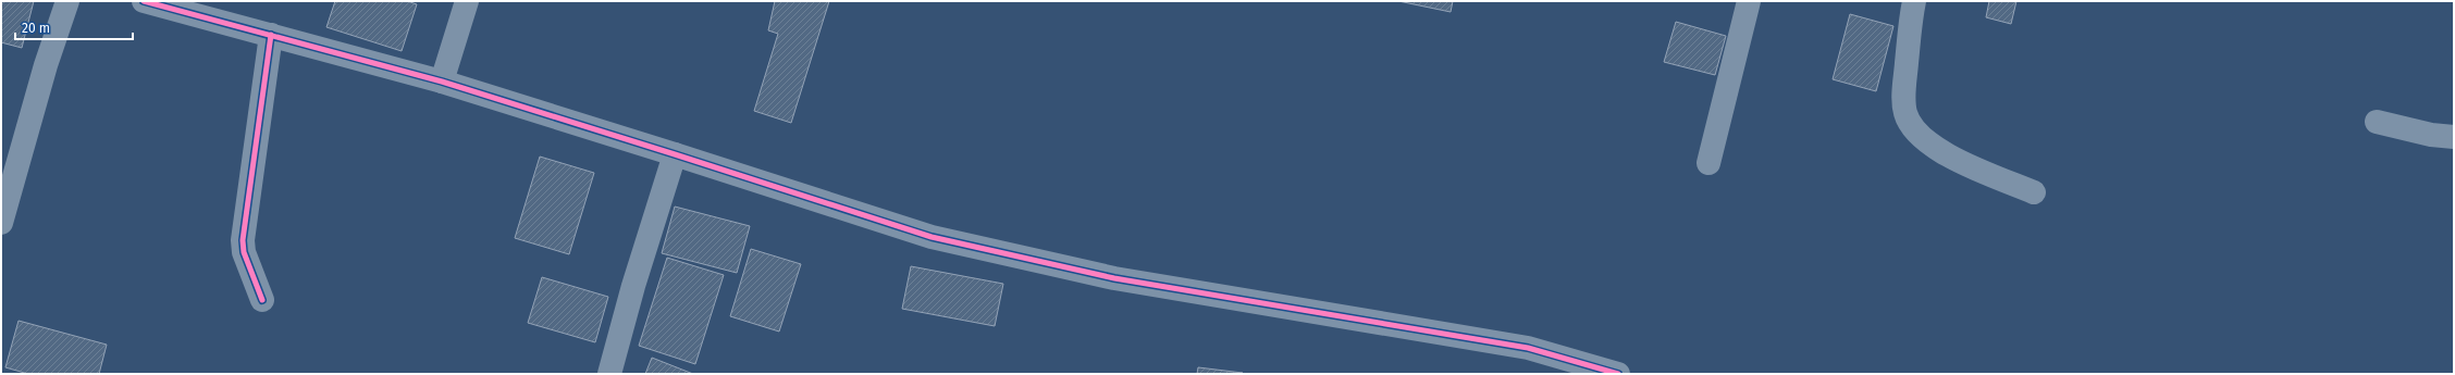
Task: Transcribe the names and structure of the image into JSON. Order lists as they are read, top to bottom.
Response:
{
  "scale_bar": "20 m"
}
